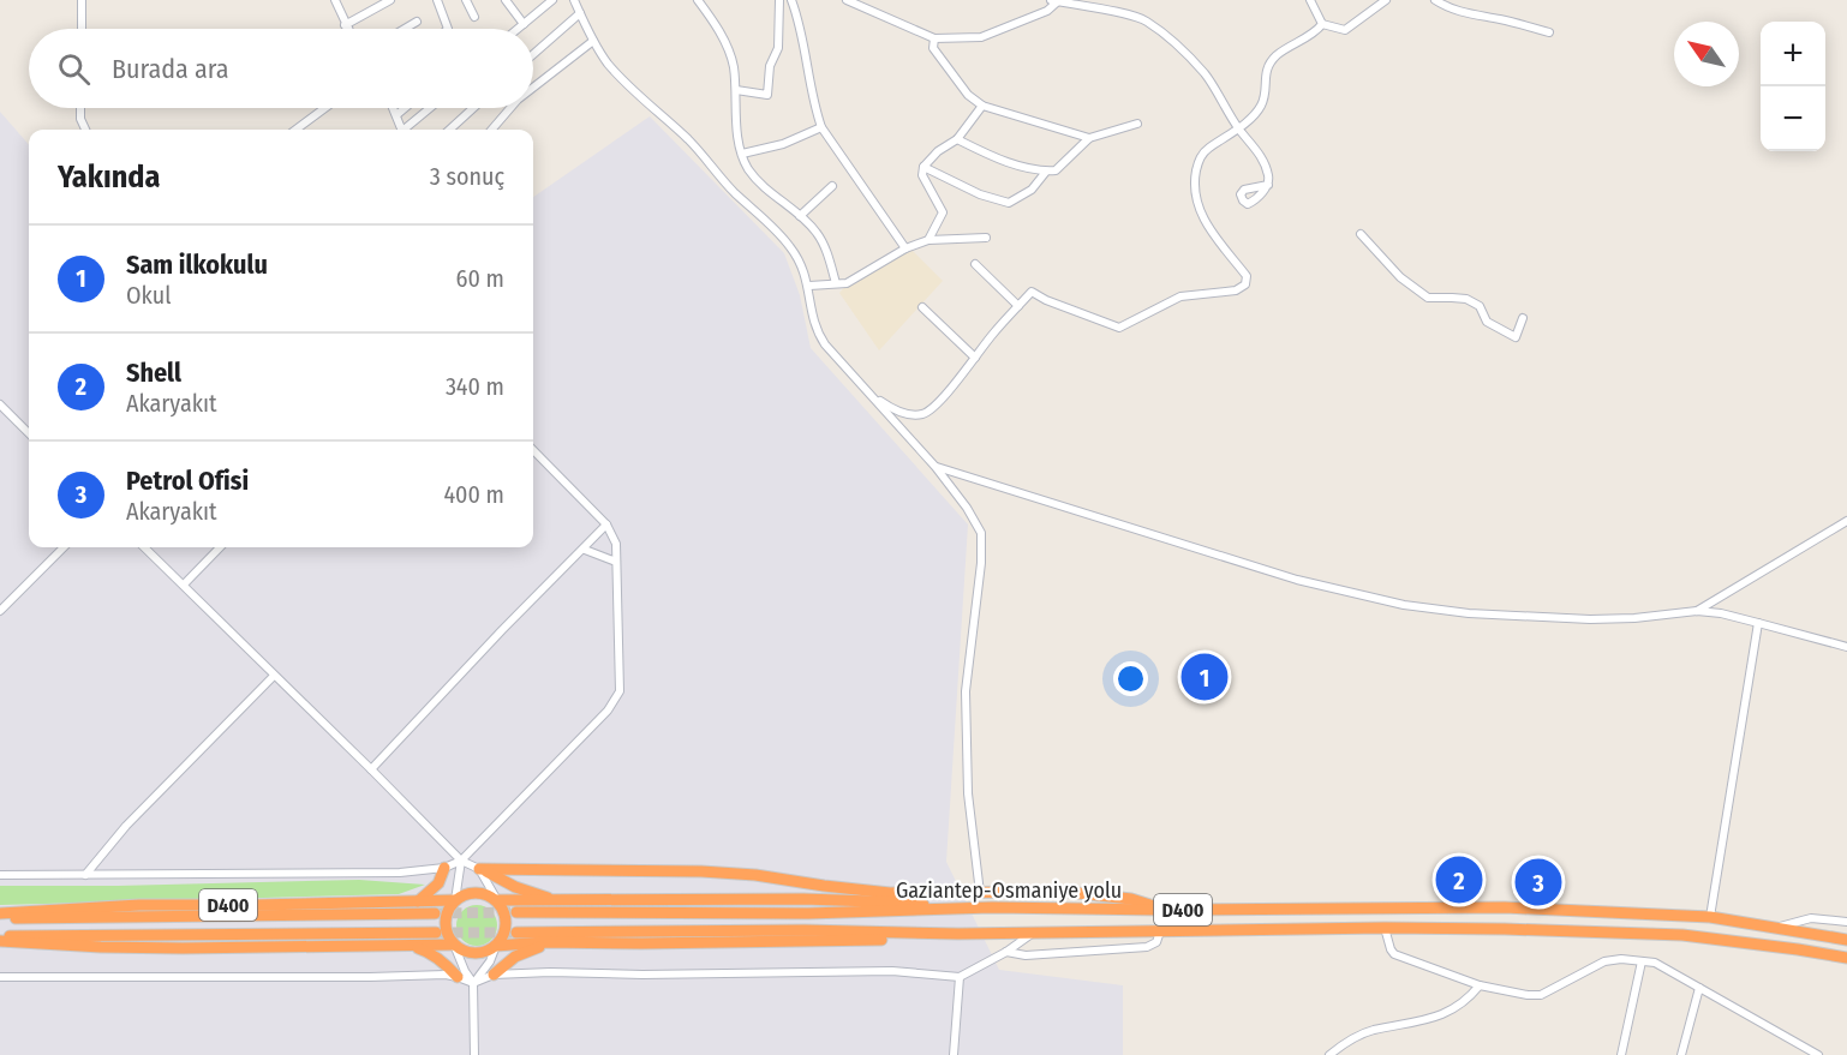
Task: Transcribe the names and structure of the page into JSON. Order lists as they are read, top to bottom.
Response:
{
  "streets": {
    "highway": ["Gaziantep-Osmaniye yolu", "D400"]
  },
  "crossings": [
    ["Gaziantep-Osmaniye yolu", "D400"]
  ],
  "north": "top left",
  "page": {
    "map_buttons": ["+", "−"],
    "search": "Burada ara",
    "heading": ["Yakında", "3 sonuç"],
    "list": [
      {
        "mark": "1",
        "name": "Sam ilkokulu",
        "note": "Okul",
        "value": "60 m"
      },
      {
        "mark": "2",
        "name": "Shell",
        "note": "Akaryakıt",
        "value": "340 m"
      },
      {
        "mark": "3",
        "name": "Petrol Ofisi",
        "note": "Akaryakıt",
        "value": "400 m"
      }
    ],
    "pins": ["1", "2", "3"]
  }
}
